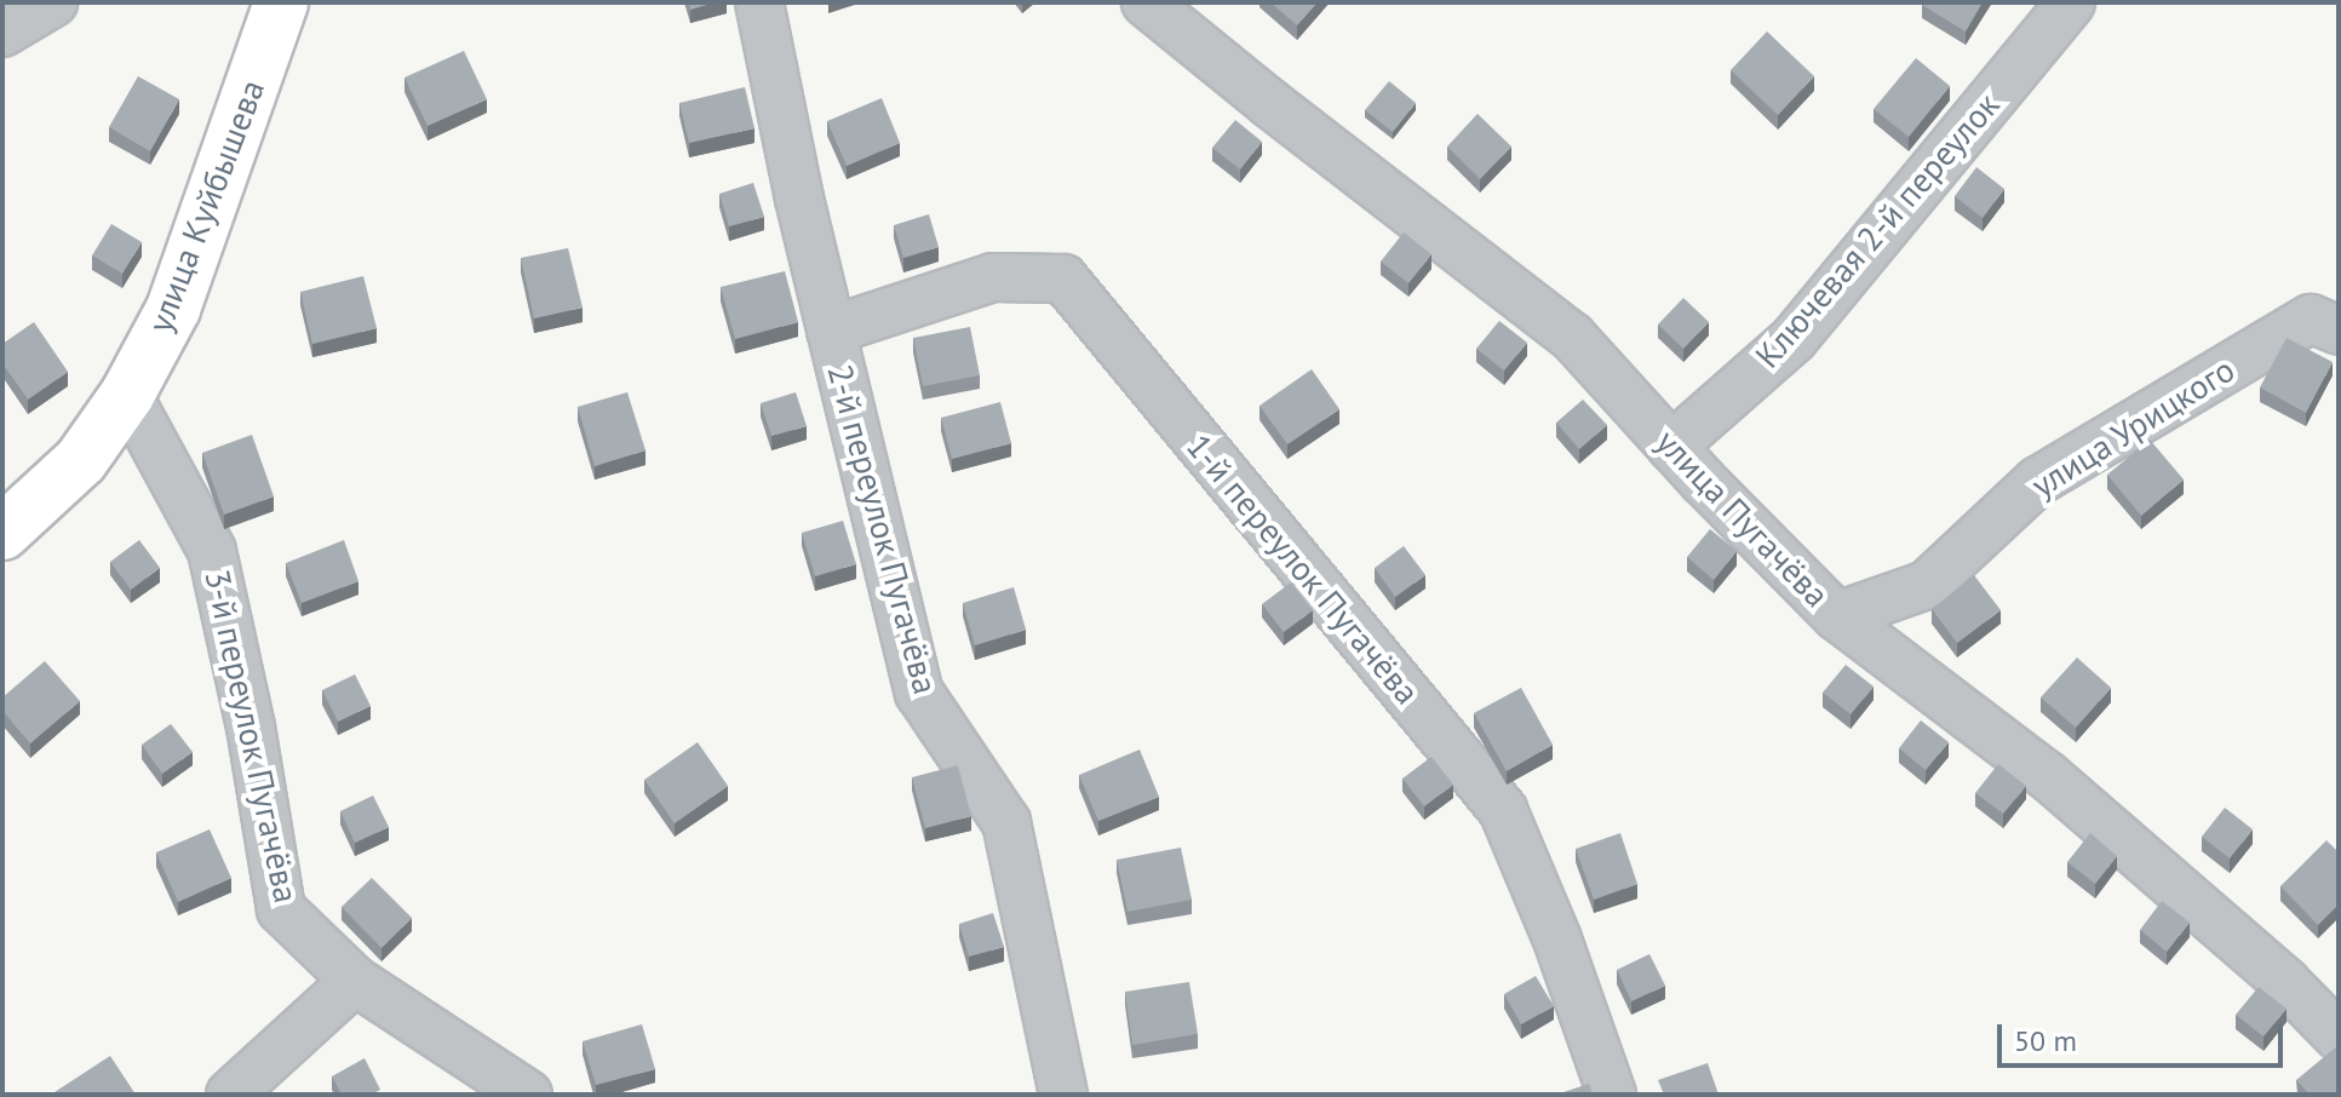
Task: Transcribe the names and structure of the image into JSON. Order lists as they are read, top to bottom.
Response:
{
  "streets": {
    "main road": ["улица Куйбышева"],
    "street": [
      "Ключевая 2-й переулок",
      "улица Урицкого",
      "улица Пугачёва",
      "2-й переулок Пугачёва",
      "1-й переулок Пугачёва",
      "3-й переулок Пугачёва"
    ]
  },
  "crossings": [
    ["улица Куйбышева", "3-й переулок Пугачёва"],
    ["Ключевая 2-й переулок", "улица Пугачёва"],
    ["улица Урицкого", "улица Пугачёва"],
    ["2-й переулок Пугачёва", "1-й переулок Пугачёва"]
  ],
  "scale_bar": "50 m"
}
